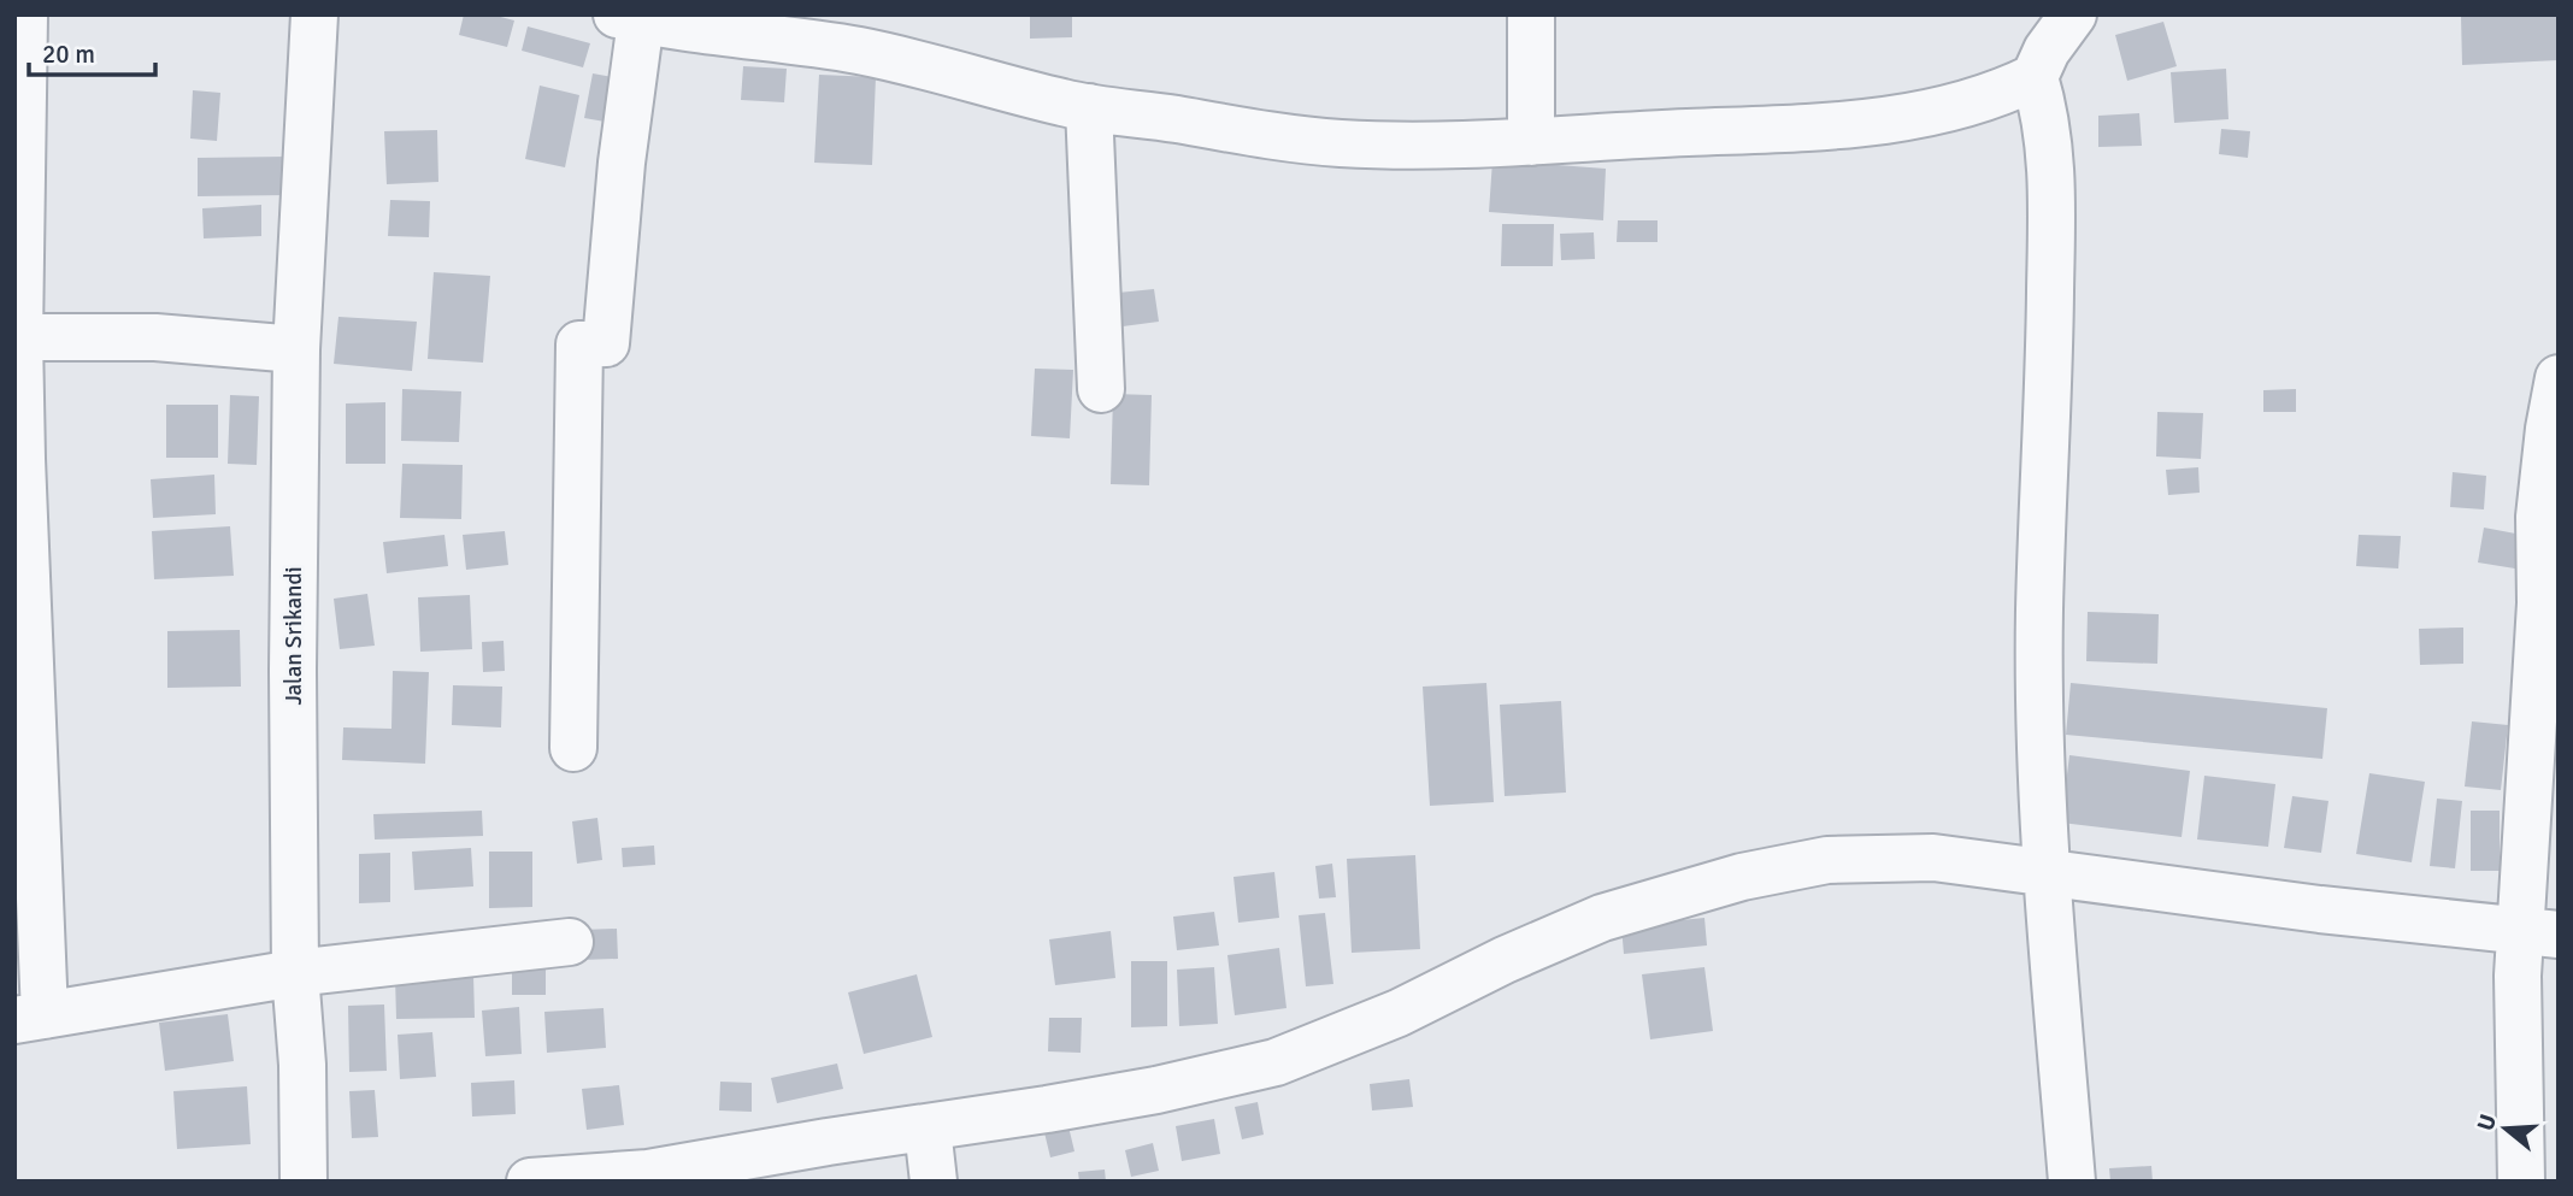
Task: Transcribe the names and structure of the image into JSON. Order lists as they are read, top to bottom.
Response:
{
  "streets": {
    "street": ["Jalan Srikandi"]
  },
  "scale_bar": "20 m",
  "north": "left"
}
